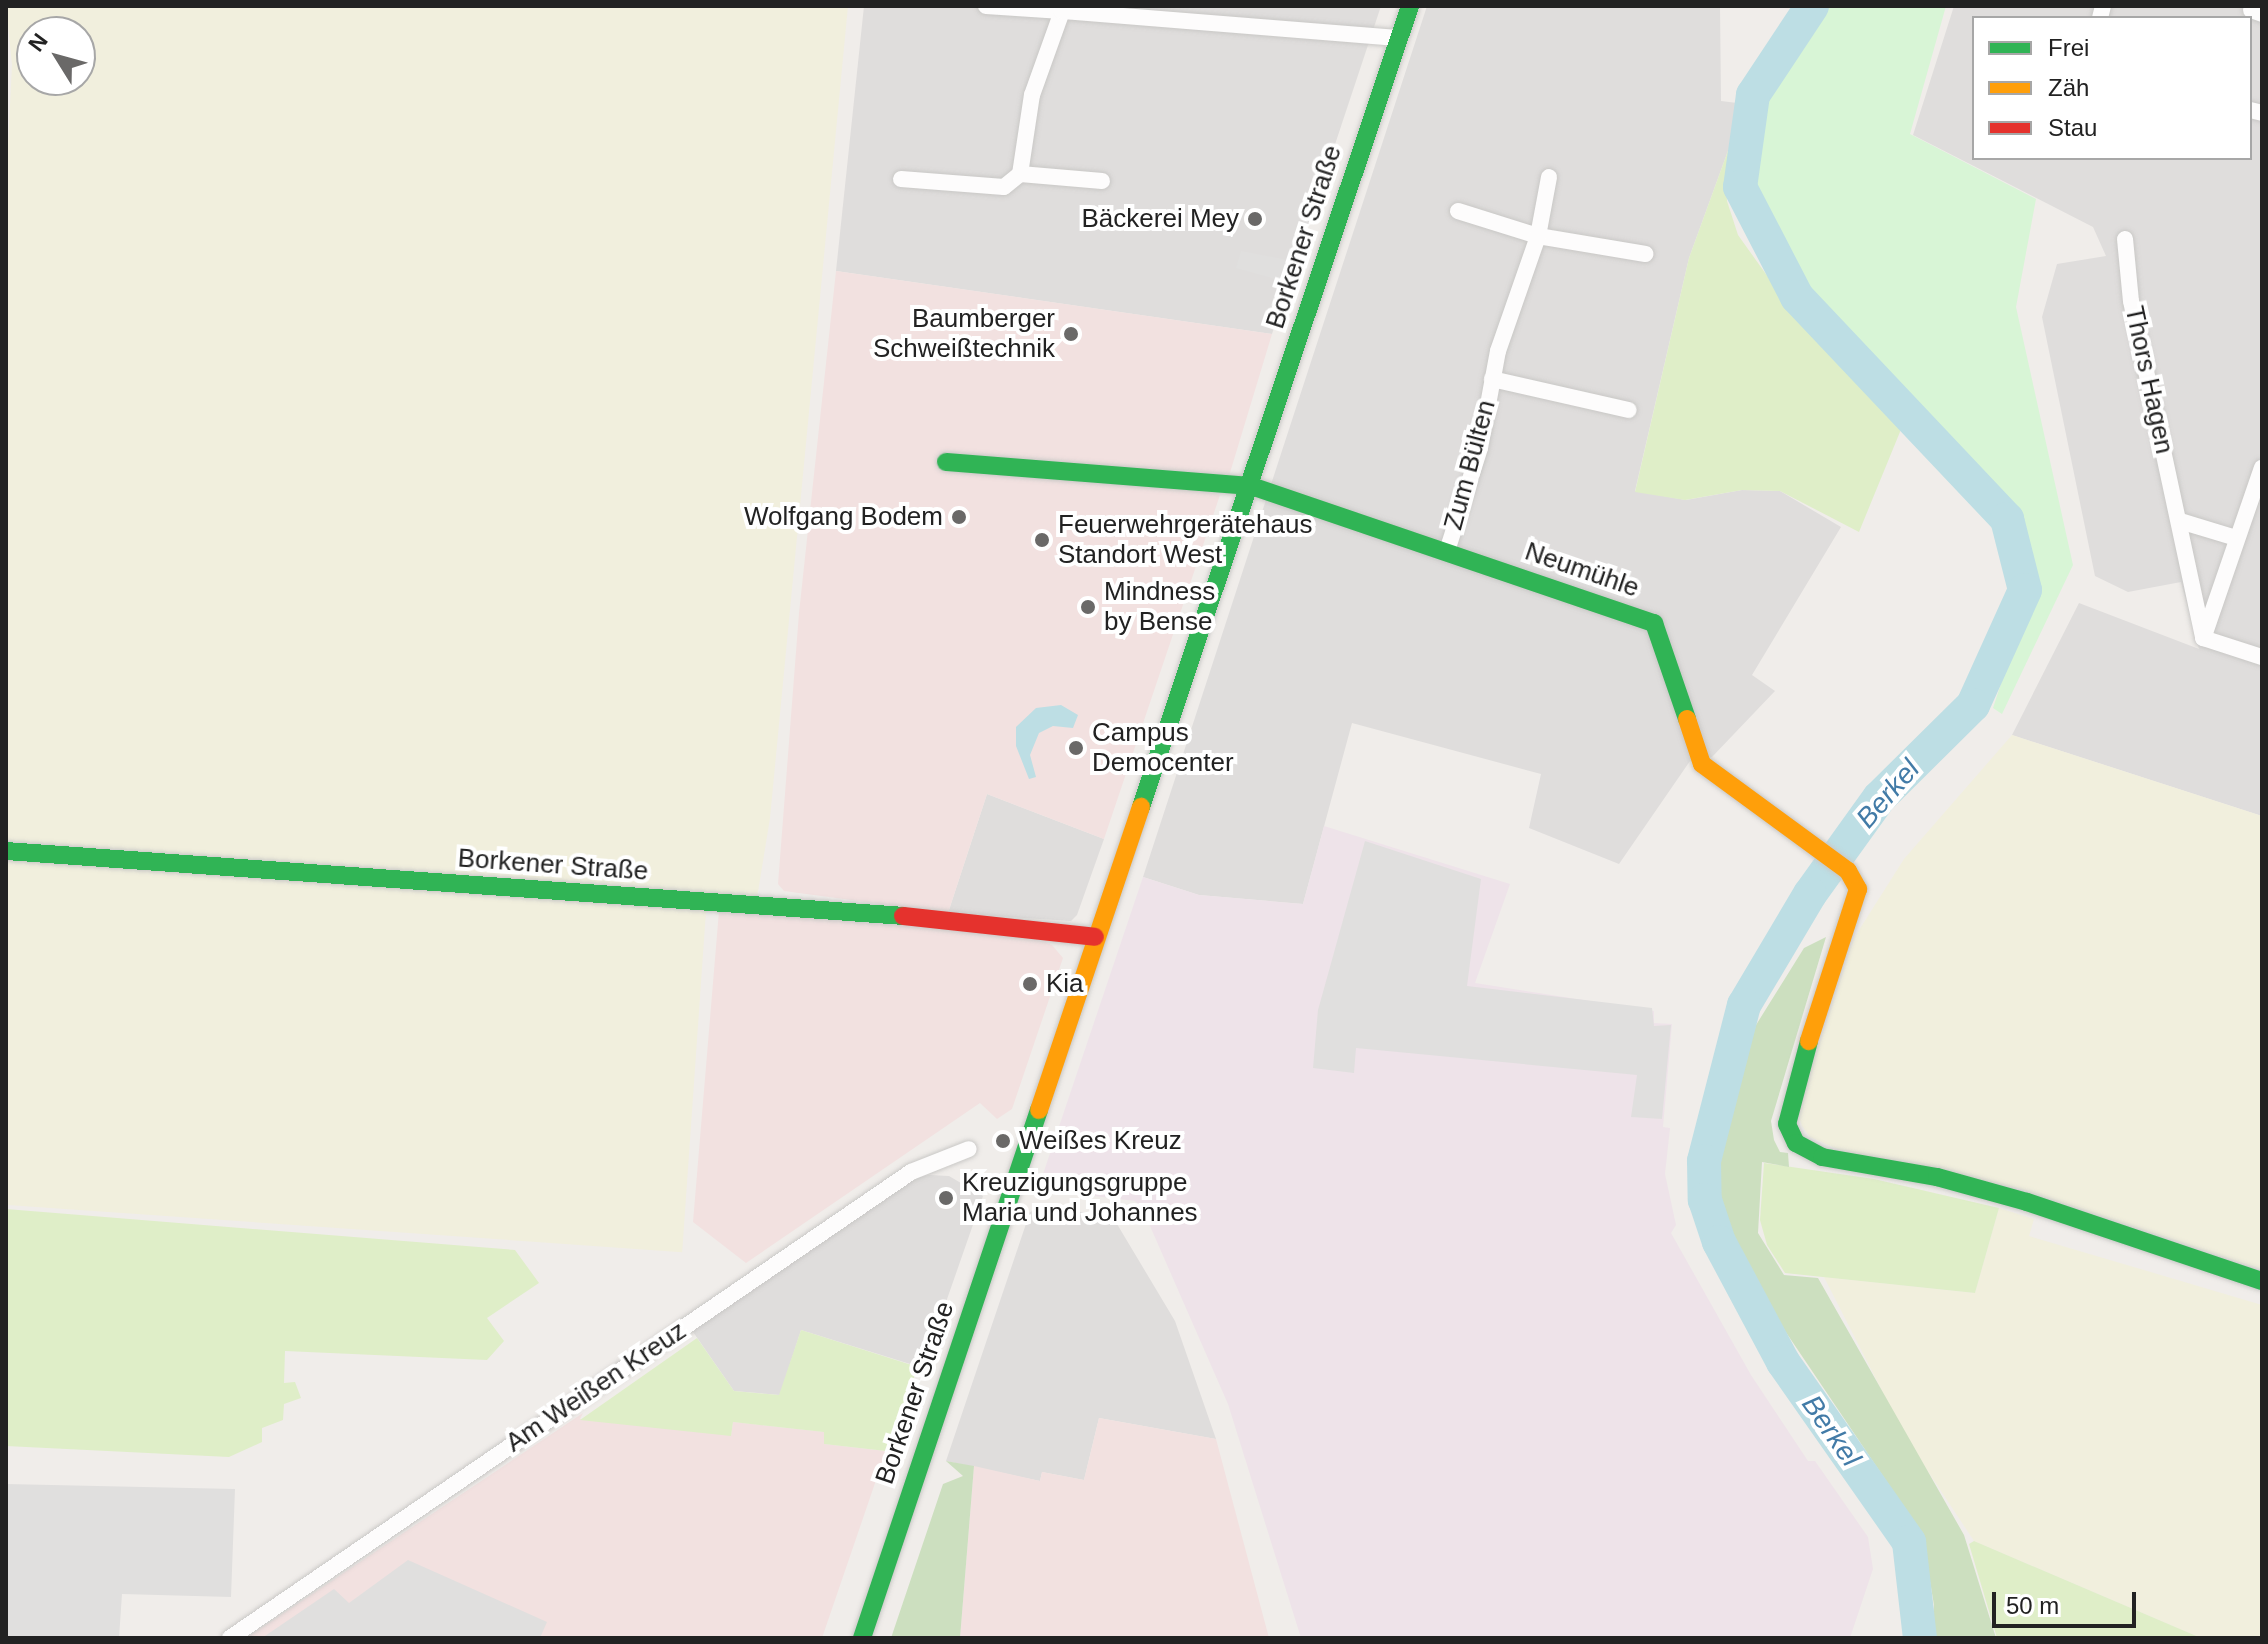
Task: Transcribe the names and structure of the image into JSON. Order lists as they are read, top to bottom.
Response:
{
  "streets": {
    "street": [
      "Borkener Straße",
      "Thors Hagen",
      "Zum Bülten",
      "Neumühle",
      "Am Weißen Kreuz"
    ]
  },
  "crossings": [
    ["Borkener Straße", "Neumühle"],
    ["Zum Bülten", "Neumühle"]
  ],
  "water": ["Berkel"],
  "places": [
    "Bäckerei Mey",
    "Baumberger Schweißtechnik",
    "Wolfgang Bodem",
    "Feuerwehrgerätehaus Standort West",
    "Mindness by Bense",
    "Campus Democenter",
    "Kia",
    "Weißes Kreuz",
    "Kreuzigungsgruppe Maria und Johannes"
  ],
  "legend": ["Frei", "Zäh", "Stau"],
  "scale_bar": "50 m",
  "north": "top left"
}
